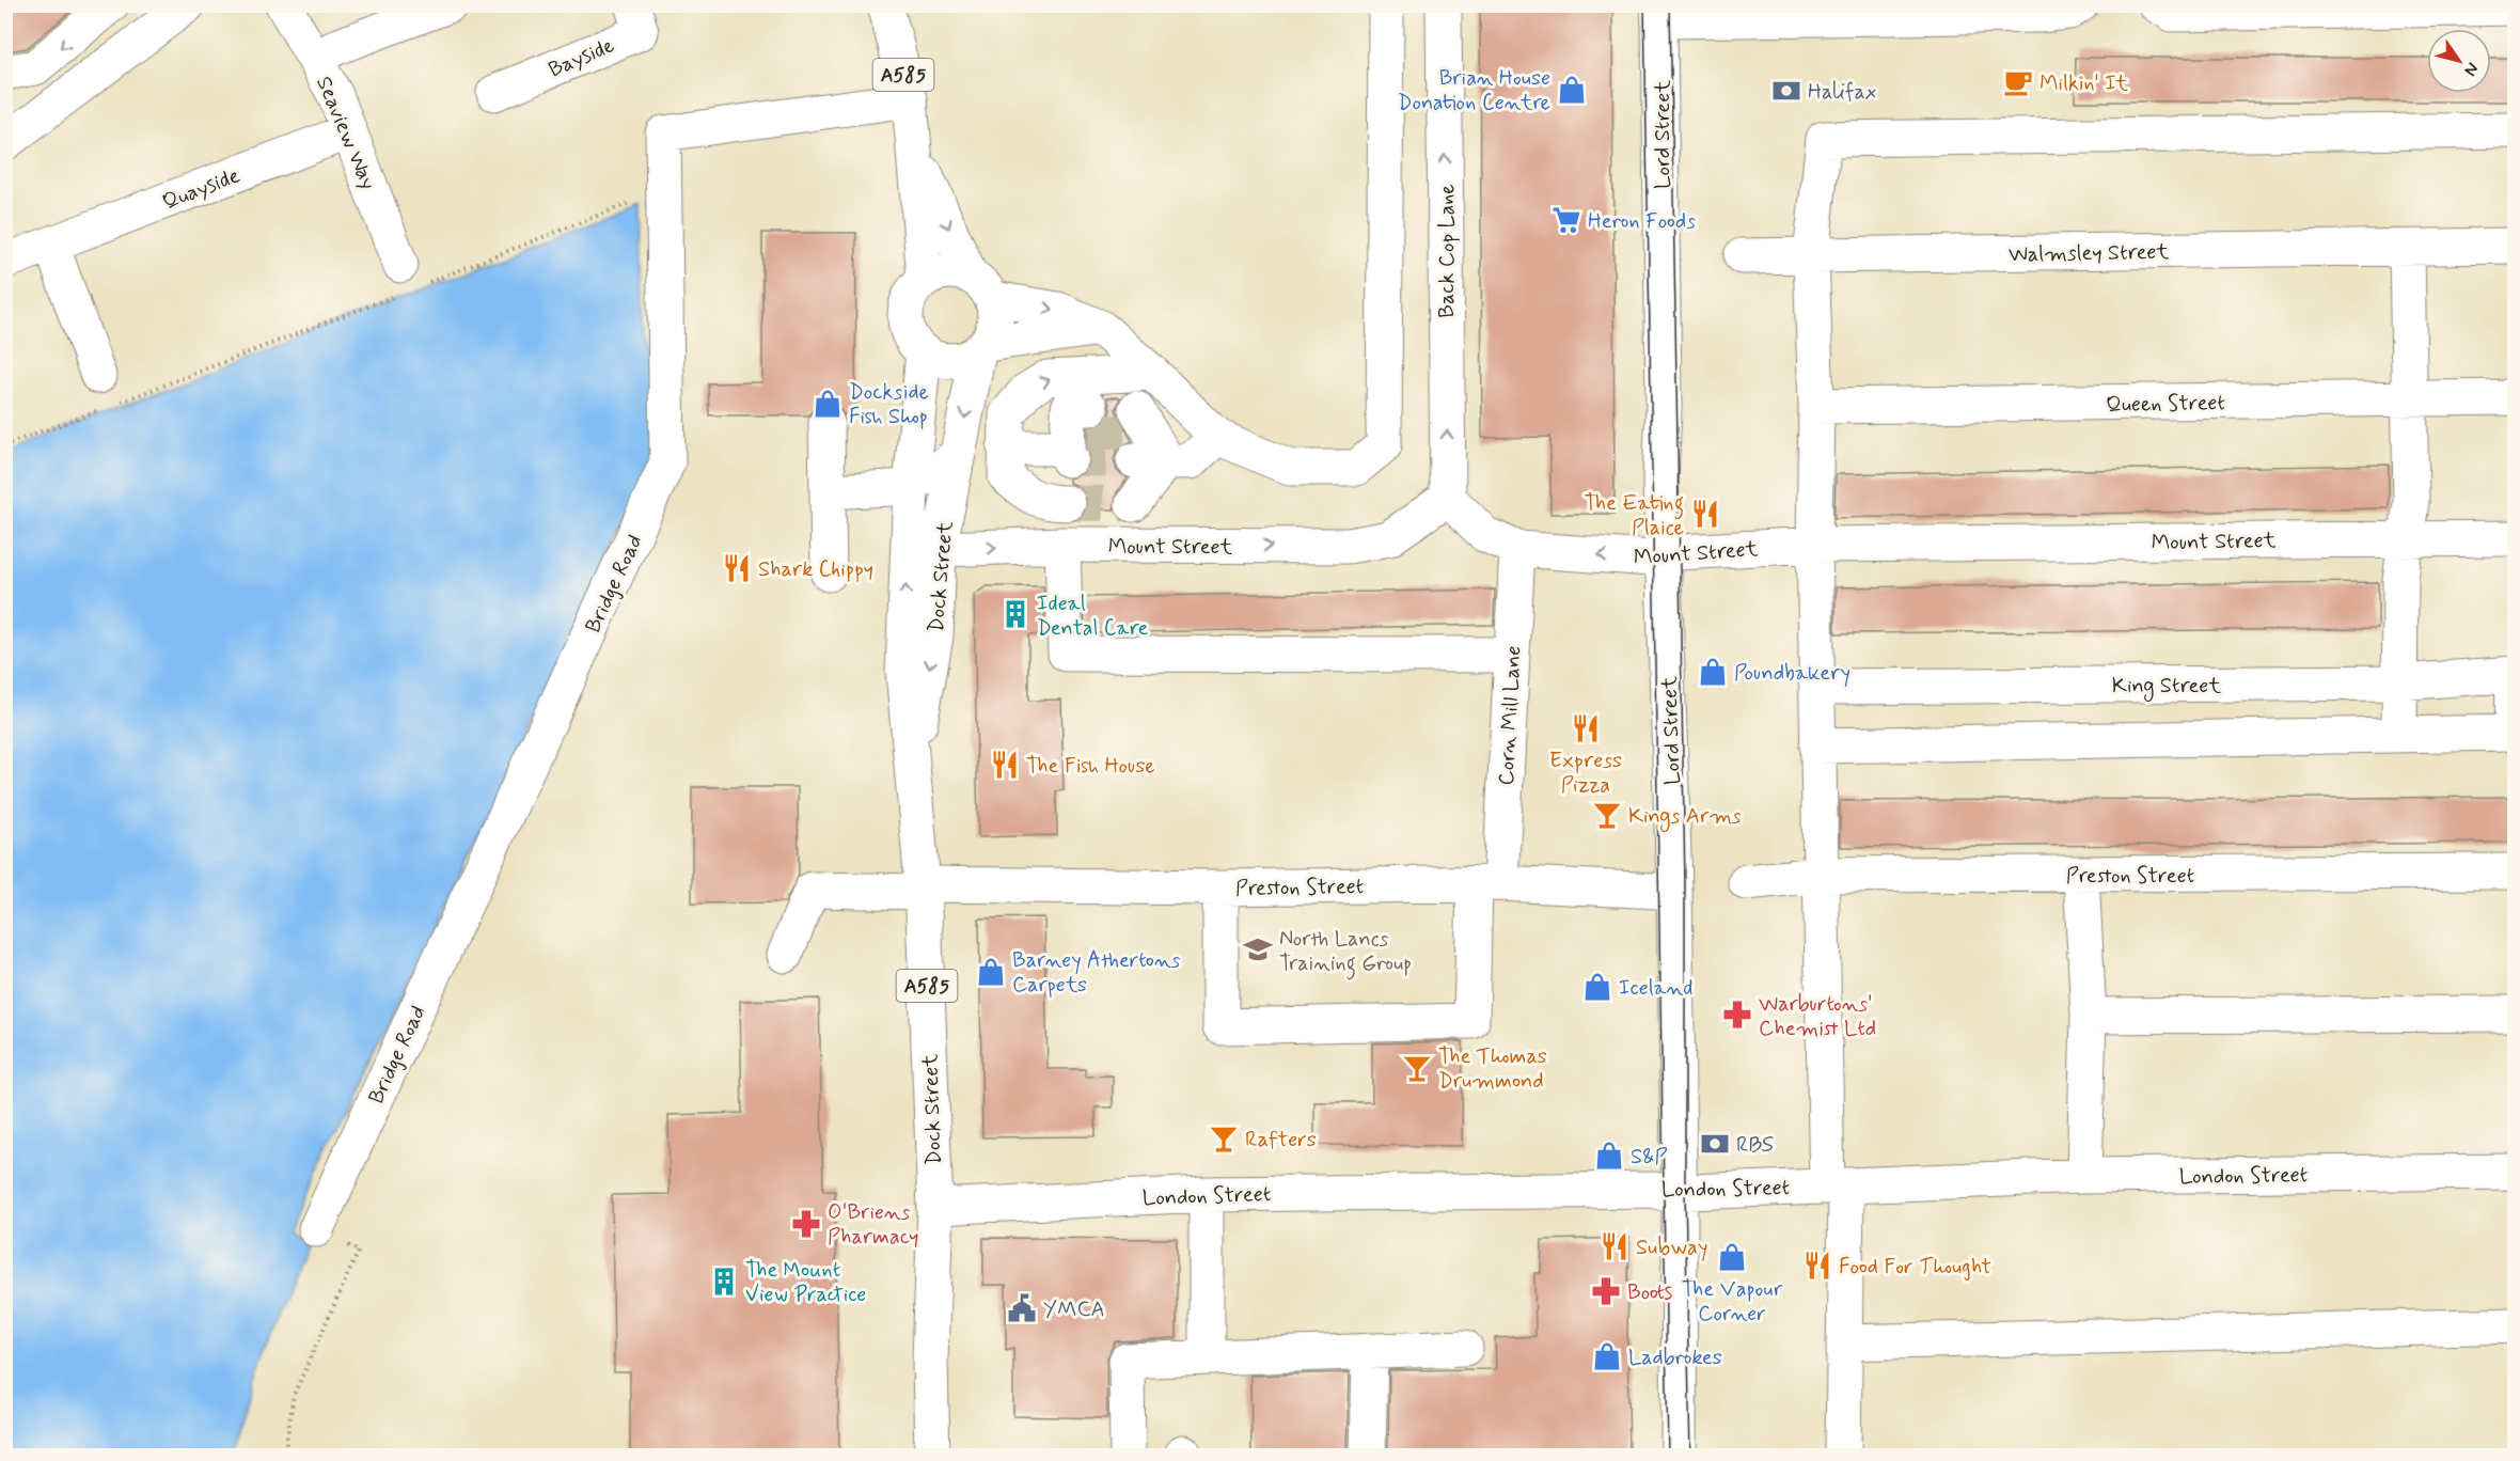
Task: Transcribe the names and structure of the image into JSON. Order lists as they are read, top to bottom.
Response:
{
  "streets": {
    "main road": [
      "Bayside",
      "A585",
      "Seaview Way",
      "Lord Street",
      "Quayside",
      "Back Cop Lane",
      "Walmsley Street",
      "Queen Street",
      "Mount Street",
      "Dock Street",
      "Bridge Road",
      "King Street",
      "Corn Mill Lane",
      "Preston Street",
      "London Street"
    ]
  },
  "crossings": [
    ["A585", "Dock Street"],
    ["A585", "Bridge Road"],
    ["Seaview Way", "Quayside"],
    ["Lord Street", "Mount Street"],
    ["Lord Street", "Preston Street"],
    ["Lord Street", "London Street"],
    ["Back Cop Lane", "Mount Street"],
    ["Mount Street", "Dock Street"],
    ["Mount Street", "Corn Mill Lane"],
    ["Dock Street", "Preston Street"],
    ["Dock Street", "London Street"],
    ["Corn Mill Lane", "Preston Street"]
  ],
  "one_way": ["Back Cop Lane"],
  "places": {
    "cafe": ["Milkin' It"],
    "shop": [
      "Brian House Donation Centre",
      "Dockside Fish Shop",
      "Poundbakery",
      "Barney Athertons Carpets",
      "Iceland",
      "S&P",
      "The Vapour Corner",
      "Ladbrokes"
    ],
    "bank": ["Halifax", "RBS"],
    "supermarket": ["Heron Foods"],
    "restaurant": [
      "The Eating Plaice",
      "Shark Chippy",
      "Express Pizza",
      "The Fish House",
      "Subway",
      "Food For Thought"
    ],
    "building": ["Ideal Dental Care", "The Mount View Practice"],
    "bar": ["Kings Arms", "The Thomas Drummond", "Rafters"],
    "school or university": ["North Lancs Training Group"],
    "pharmacy": ["Warburtons' Chemist Ltd", "O'Briens Pharmacy", "Boots"],
    "public building": ["YMCA"]
  },
  "north": "bottom right"
}
